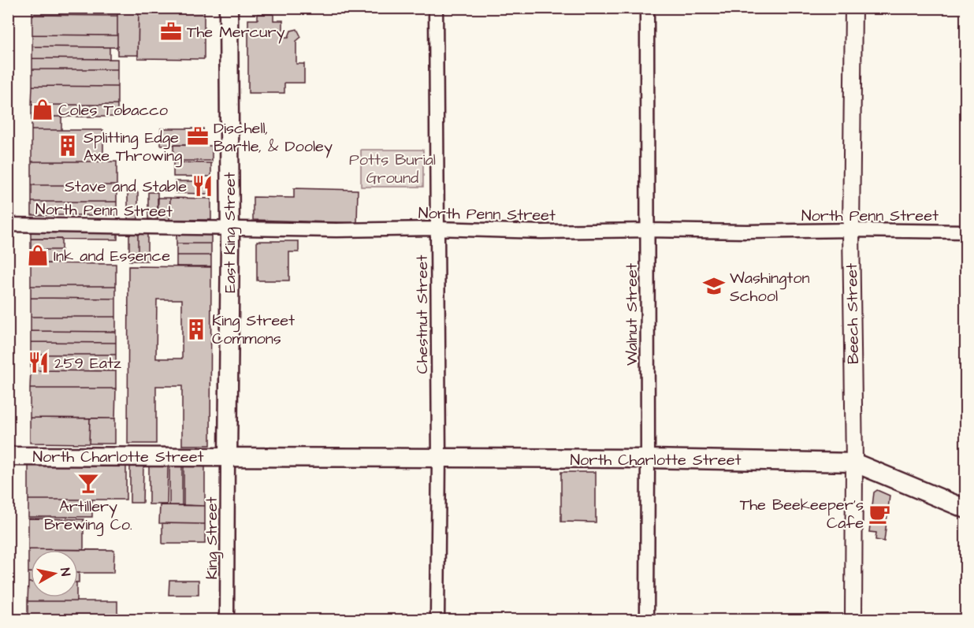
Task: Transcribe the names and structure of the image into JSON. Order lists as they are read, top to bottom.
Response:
{
  "streets": {
    "main road": ["East King Street", "North Charlotte Street"],
    "street": [
      "North Penn Street",
      "Beech Street",
      "Chestnut Street",
      "Walnut Street",
      "King Street"
    ]
  },
  "crossings": [
    ["North Penn Street", "East King Street"],
    ["North Penn Street", "Beech Street"],
    ["North Penn Street", "Chestnut Street"],
    ["North Penn Street", "Walnut Street"],
    ["East King Street", "North Charlotte Street"],
    ["East King Street", "King Street"],
    ["Beech Street", "North Charlotte Street"],
    ["Chestnut Street", "North Charlotte Street"],
    ["Walnut Street", "North Charlotte Street"],
    ["North Charlotte Street", "King Street"]
  ],
  "parks": ["Potts Burial Ground"],
  "places": {
    "office": ["The Mercury", "Dischell, Bartle, & Dooley"],
    "shop": ["Coles Tobacco", "Ink and Essence"],
    "building": ["Splitting Edge Axe Throwing", "King Street Commons"],
    "restaurant": ["Stave and Stable", "259 Eatz"],
    "school or university": ["Washington School"],
    "bar": ["Artillery Brewing Co."],
    "cafe": ["The Beekeeper's Cafe"]
  },
  "north": "right"
}
